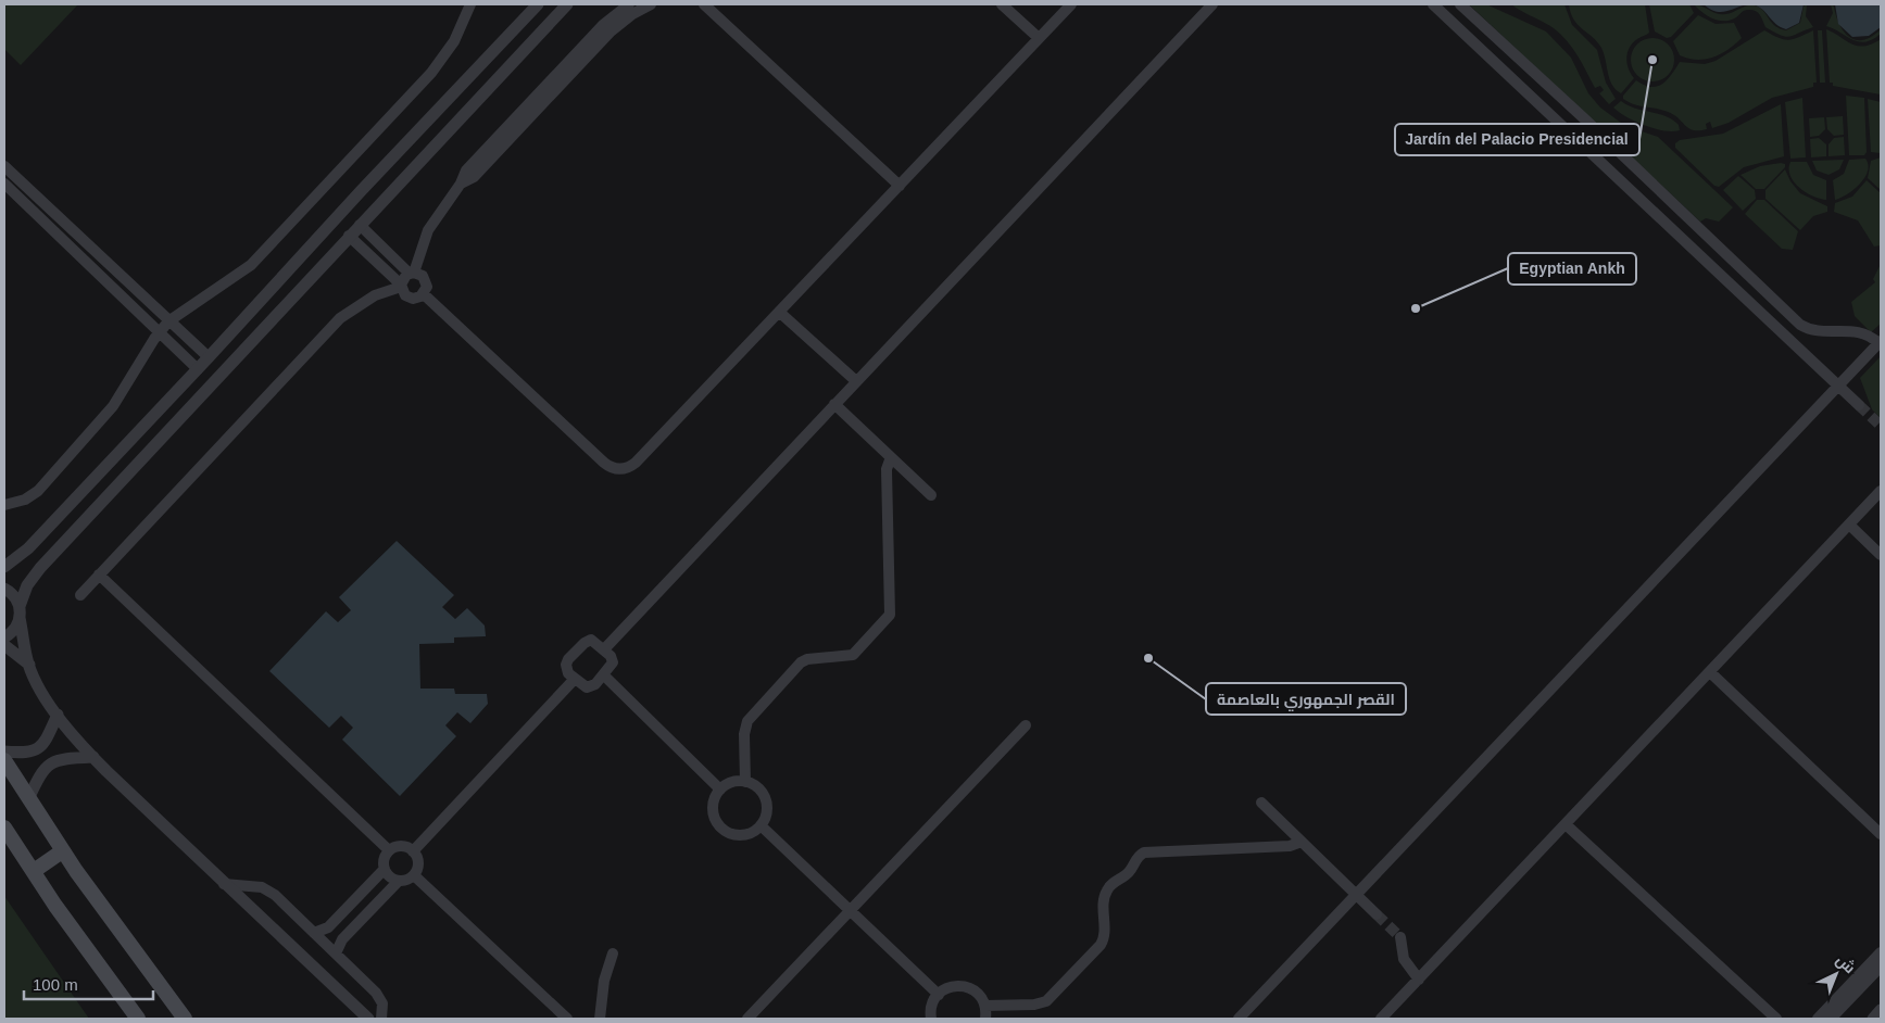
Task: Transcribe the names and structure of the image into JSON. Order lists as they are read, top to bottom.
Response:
{
  "places": ["Jardín del Palacio Presidencial", "Egyptian Ankh", "القصر الجمهوري بالعاصمة"],
  "scale_bar": "100 m",
  "north": "top right"
}
